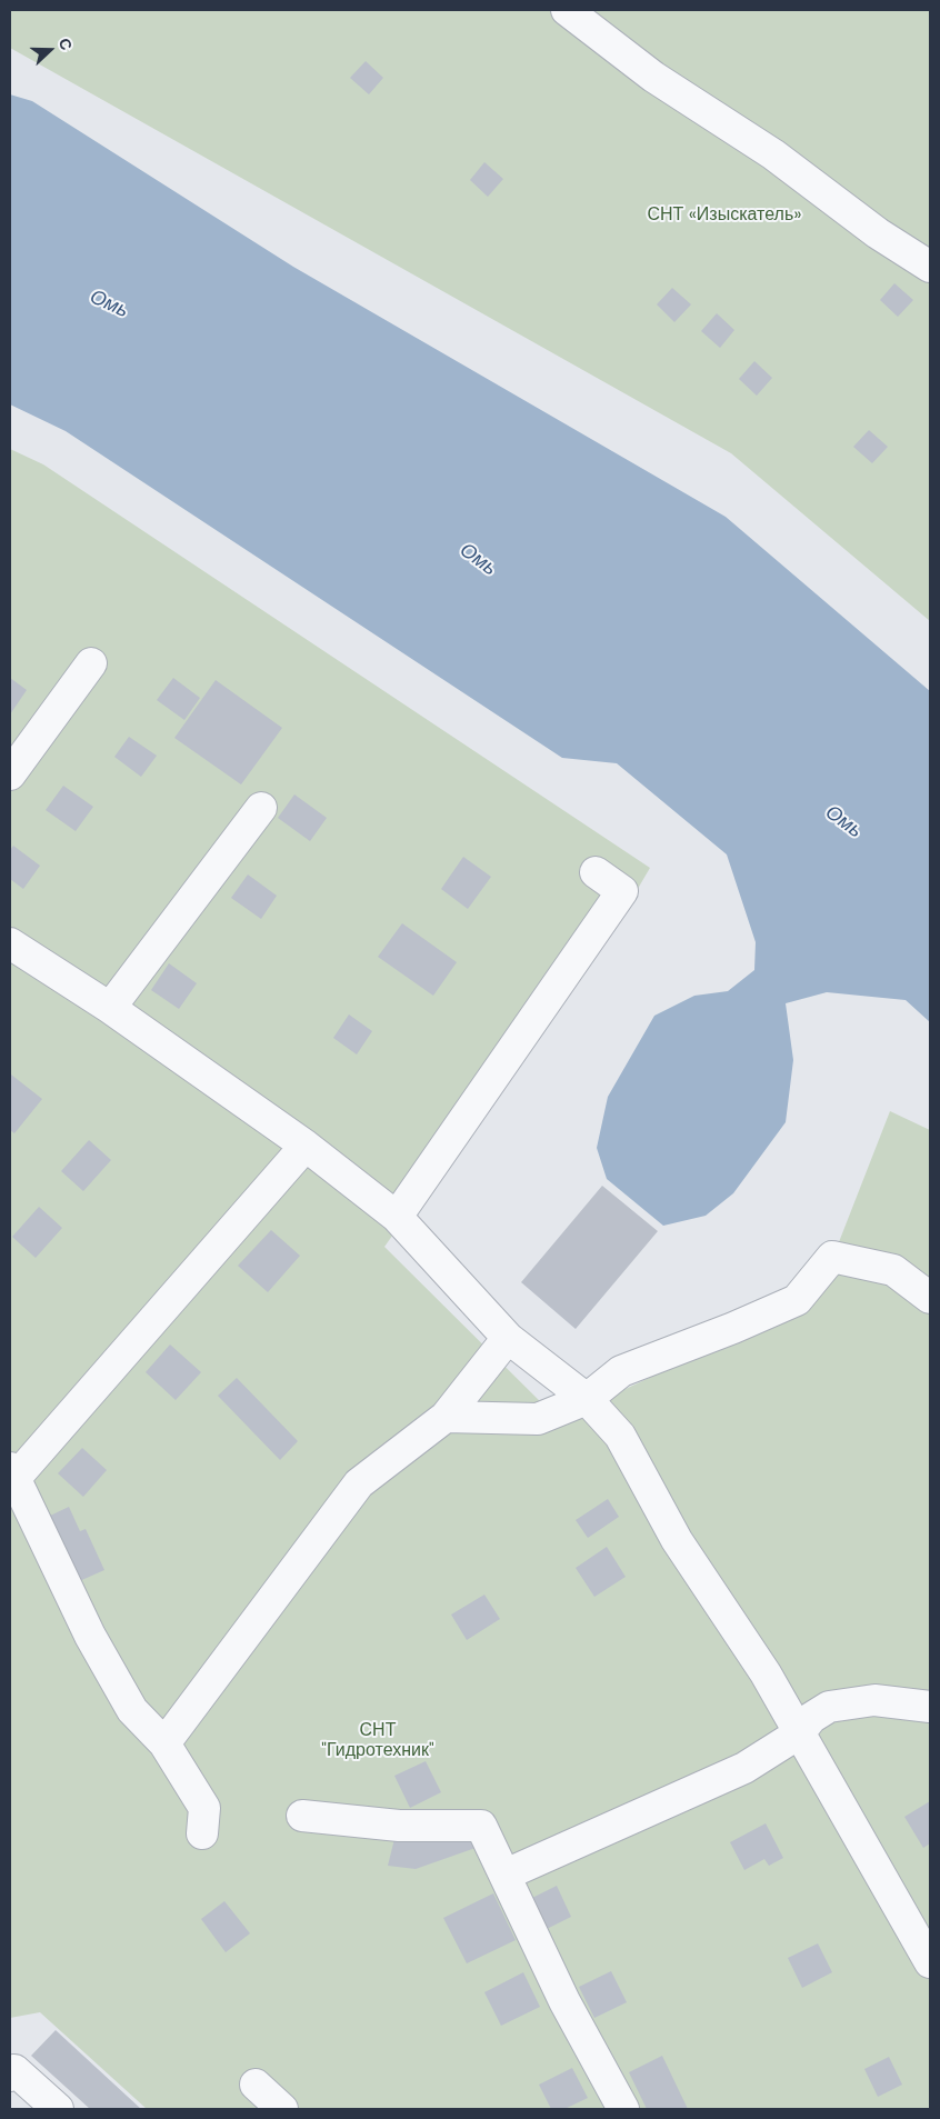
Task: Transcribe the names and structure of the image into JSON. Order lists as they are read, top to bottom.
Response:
{
  "water": ["Омь"],
  "parks": ["СНТ «Изыскатель»", "СНТ \"Гидротехник\""],
  "north": "right"
}
